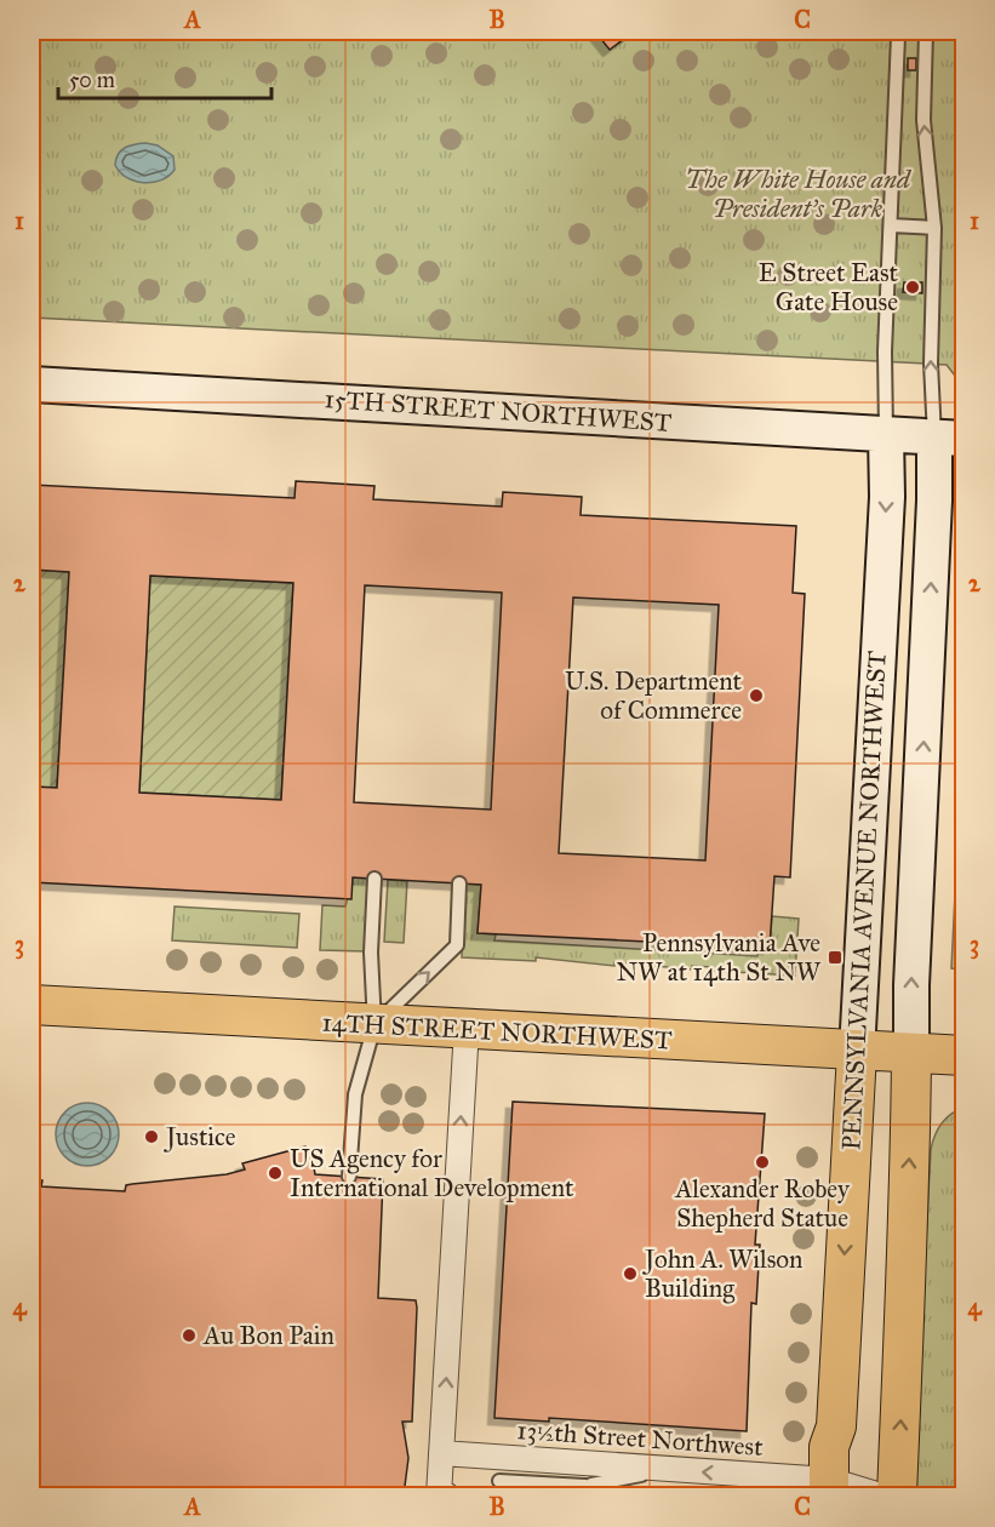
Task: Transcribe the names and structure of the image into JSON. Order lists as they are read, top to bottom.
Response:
{
  "streets": {
    "main road": ["15TH STREET NORTHWEST", "PENNSYLVANIA AVENUE NORTHWEST", "14TH STREET NORTHWEST"],
    "street": ["13½th Street Northwest"]
  },
  "crossings": [
    ["15TH STREET NORTHWEST", "PENNSYLVANIA AVENUE NORTHWEST"],
    ["PENNSYLVANIA AVENUE NORTHWEST", "14TH STREET NORTHWEST"],
    ["PENNSYLVANIA AVENUE NORTHWEST", "13½th Street Northwest"]
  ],
  "one_way": ["13½th Street Northwest"],
  "parks": ["The White House and President's Park"],
  "places": {
    "other": [
      "E Street East Gate House",
      "U.S. Department of Commerce",
      "Justice",
      "Alexander Robey Shepherd Statue",
      "US Agency for International Development",
      "John A. Wilson Building",
      "Au Bon Pain"
    ],
    "transit": ["Pennsylvania Ave NW at 14th St NW"]
  },
  "scale_bar": "50 m",
  "grid": {
    "columns": ["A", "B", "C"],
    "rows": [
      "1",
      "2",
      "3",
      "4"
    ]
  }
}
